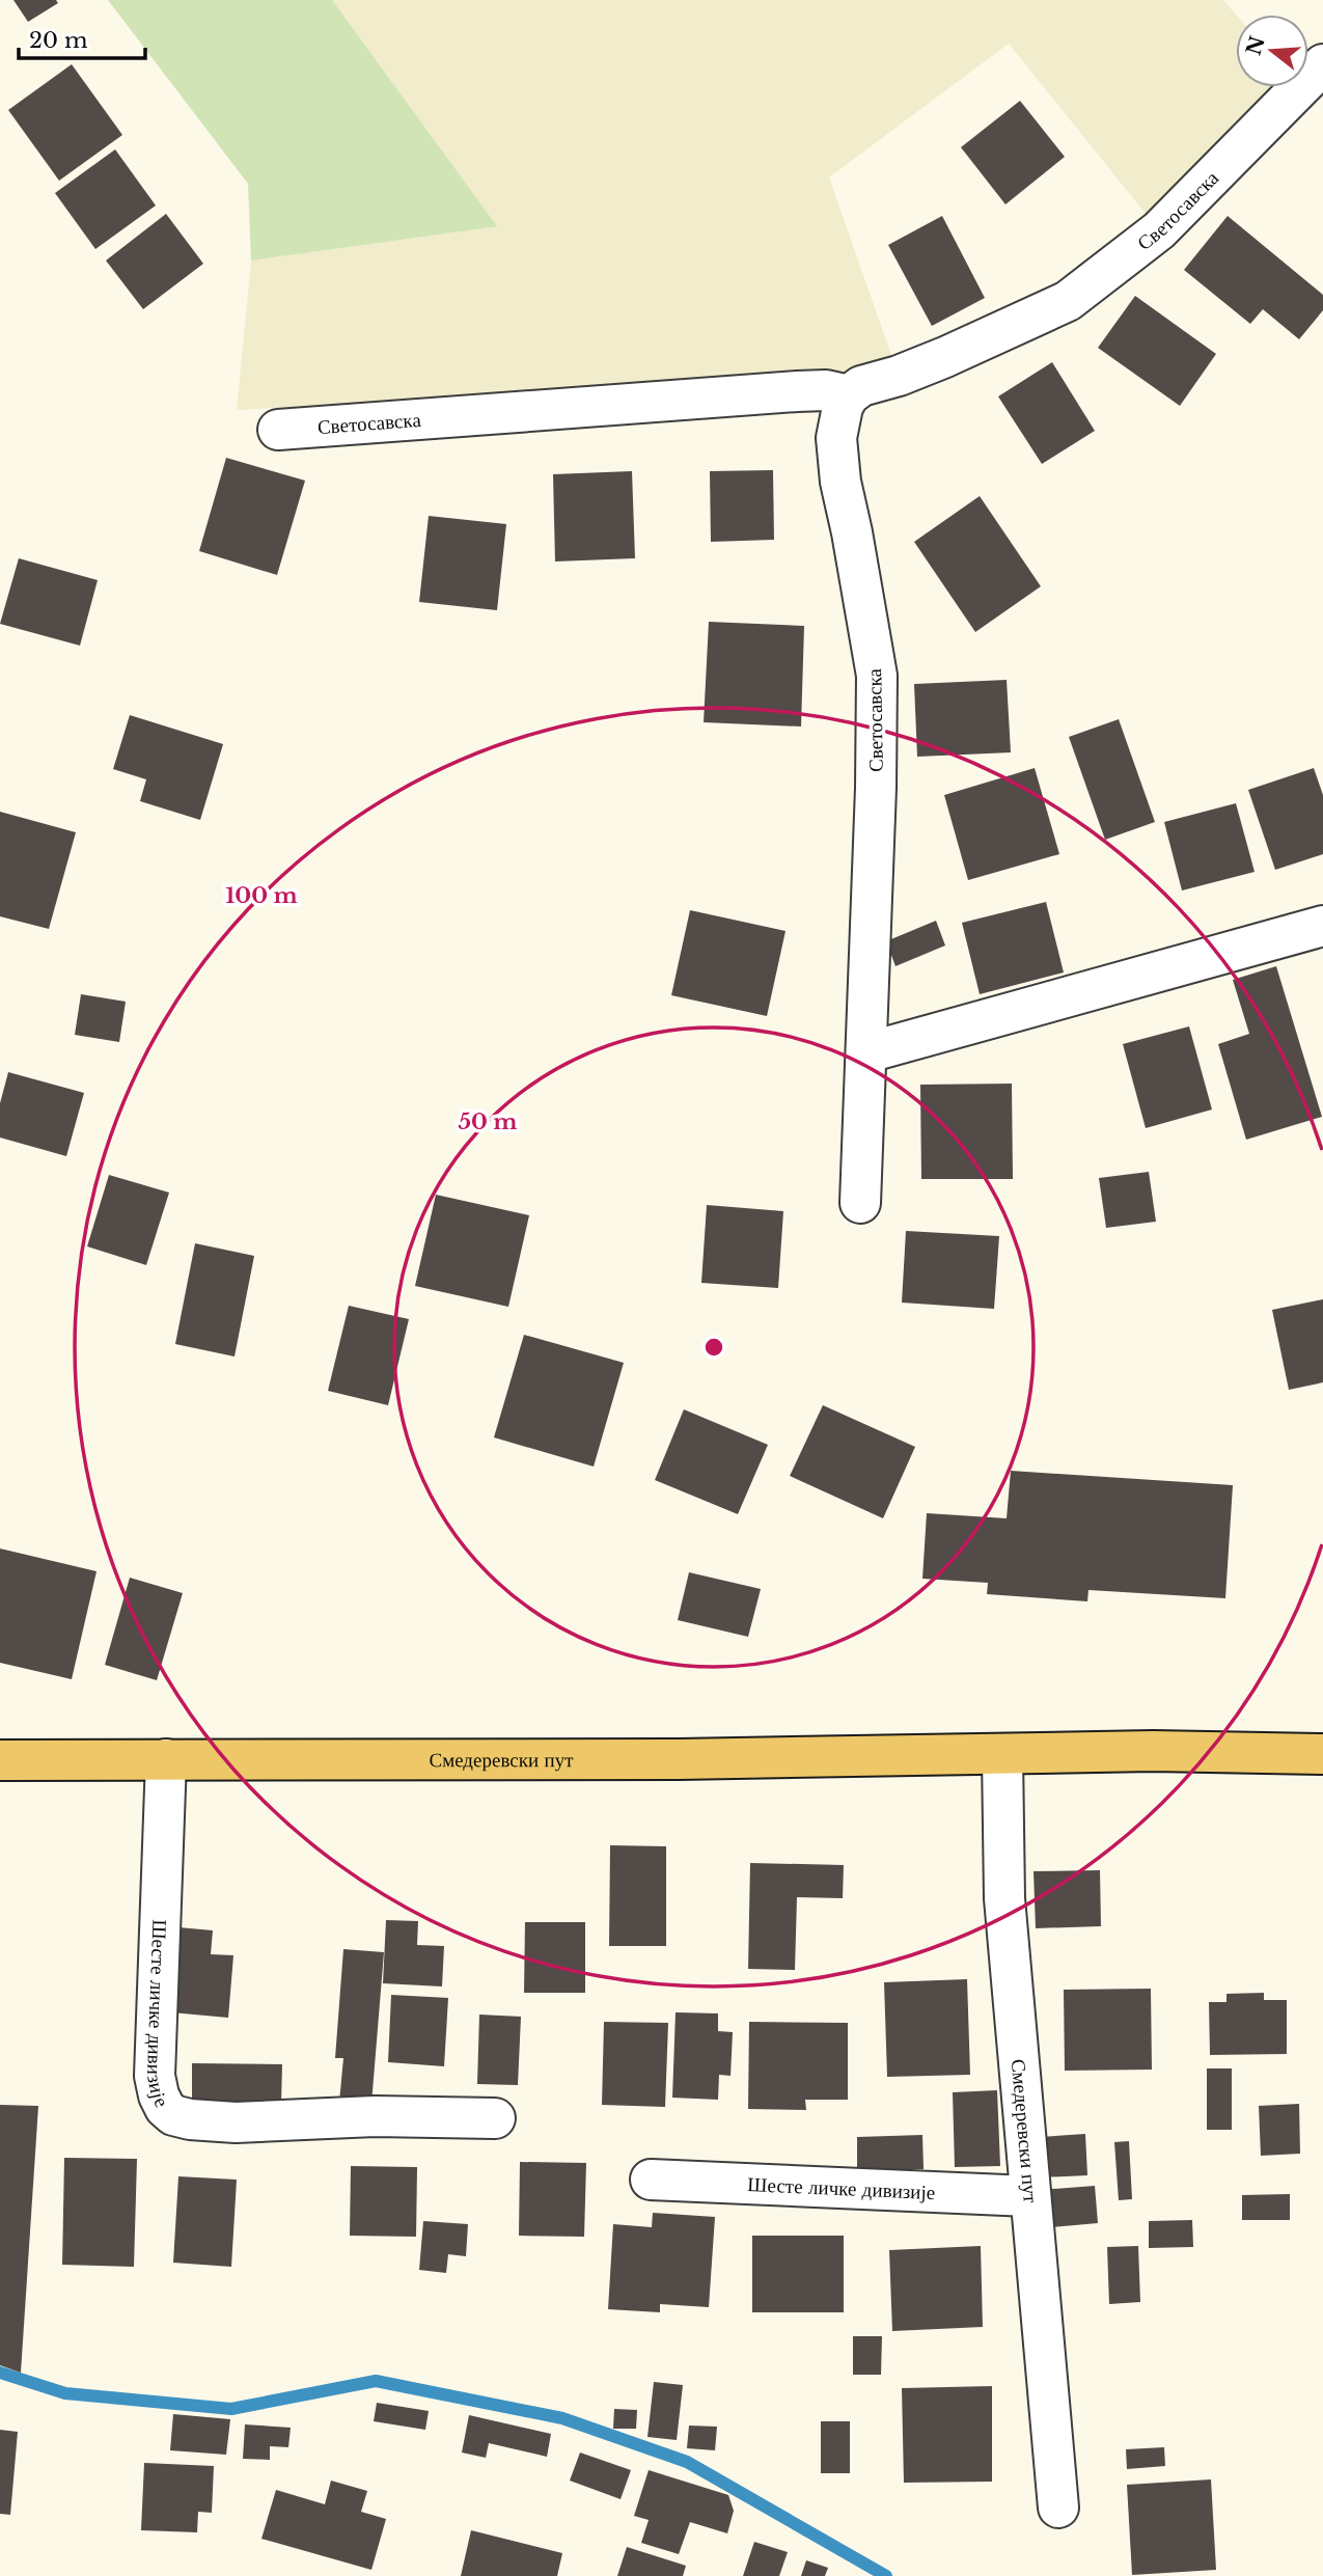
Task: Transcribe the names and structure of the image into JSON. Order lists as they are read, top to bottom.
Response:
{
  "streets": {
    "main road": ["Смедеревски пут"],
    "street": ["Светосавска", "Шесте личке дивизије"]
  },
  "crossings": [
    ["Смедеревски пут", "Шесте личке дивизије"]
  ],
  "scale_bar": "20 m",
  "north": "left",
  "rings": ["100 m", "50 m"]
}
